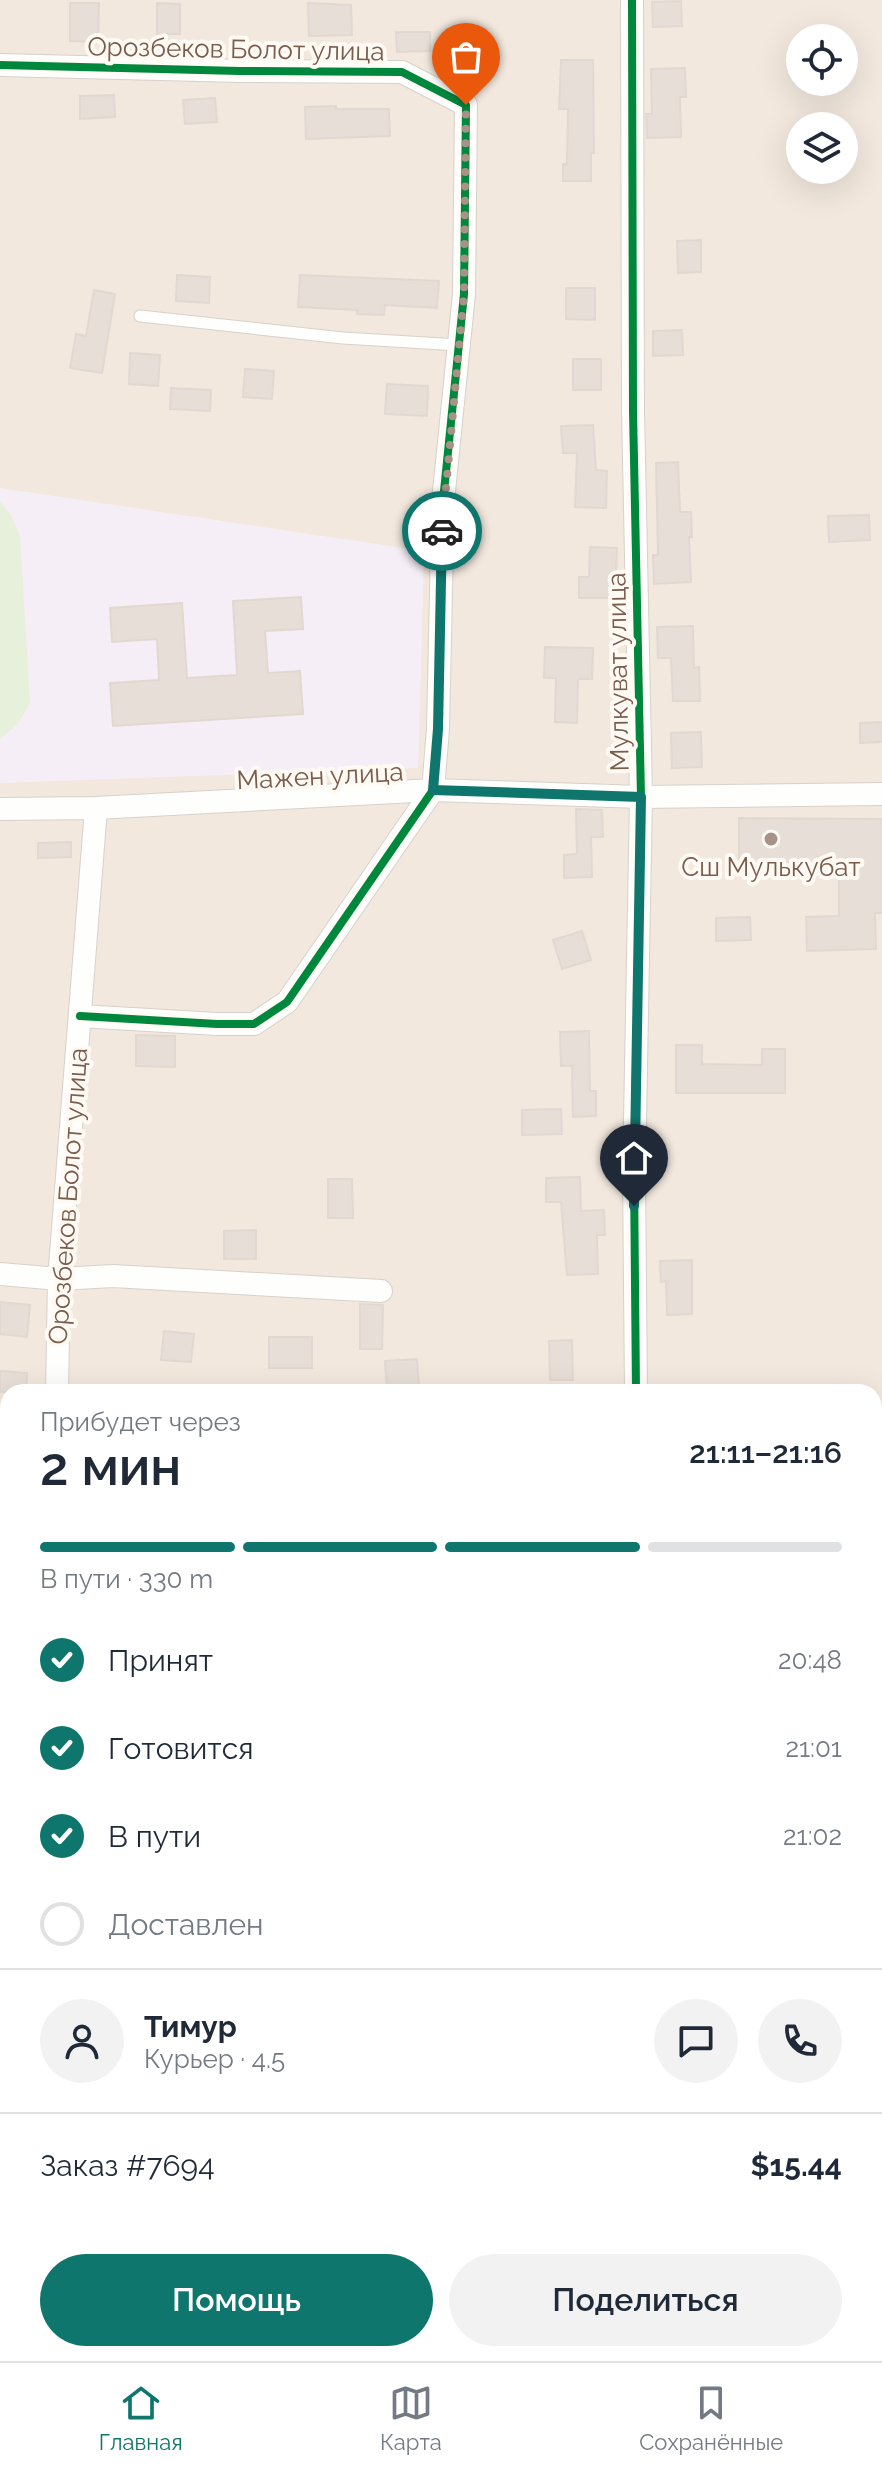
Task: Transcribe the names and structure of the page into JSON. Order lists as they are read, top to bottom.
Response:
{
  "streets": {
    "street": ["Орозбеков Болот улица", "Мулкуват улица", "Мажен улица"]
  },
  "crossings": [
    ["Орозбеков Болот улица", "Мажен улица"],
    ["Мулкуват улица", "Мажен улица"]
  ],
  "places": ["Сш Мулькубат"],
  "page": {
    "heading": ["2 мин", "Прибудет через", "21:11–21:16"],
    "panel": [
      "Тимур",
      "Курьер · 4.5",
      "Заказ #7694",
      "$15.44"
    ],
    "bar": "В пути · 330 m",
    "list": [
      ["Принят", "20:48"],
      ["Готовится", "21:01"],
      ["В пути", "21:02"],
      "Доставлен"
    ],
    "buttons": ["Помощь", "Поделиться"],
    "tabs": ["Главная", "Карта", "Сохранённые"]
  }
}
